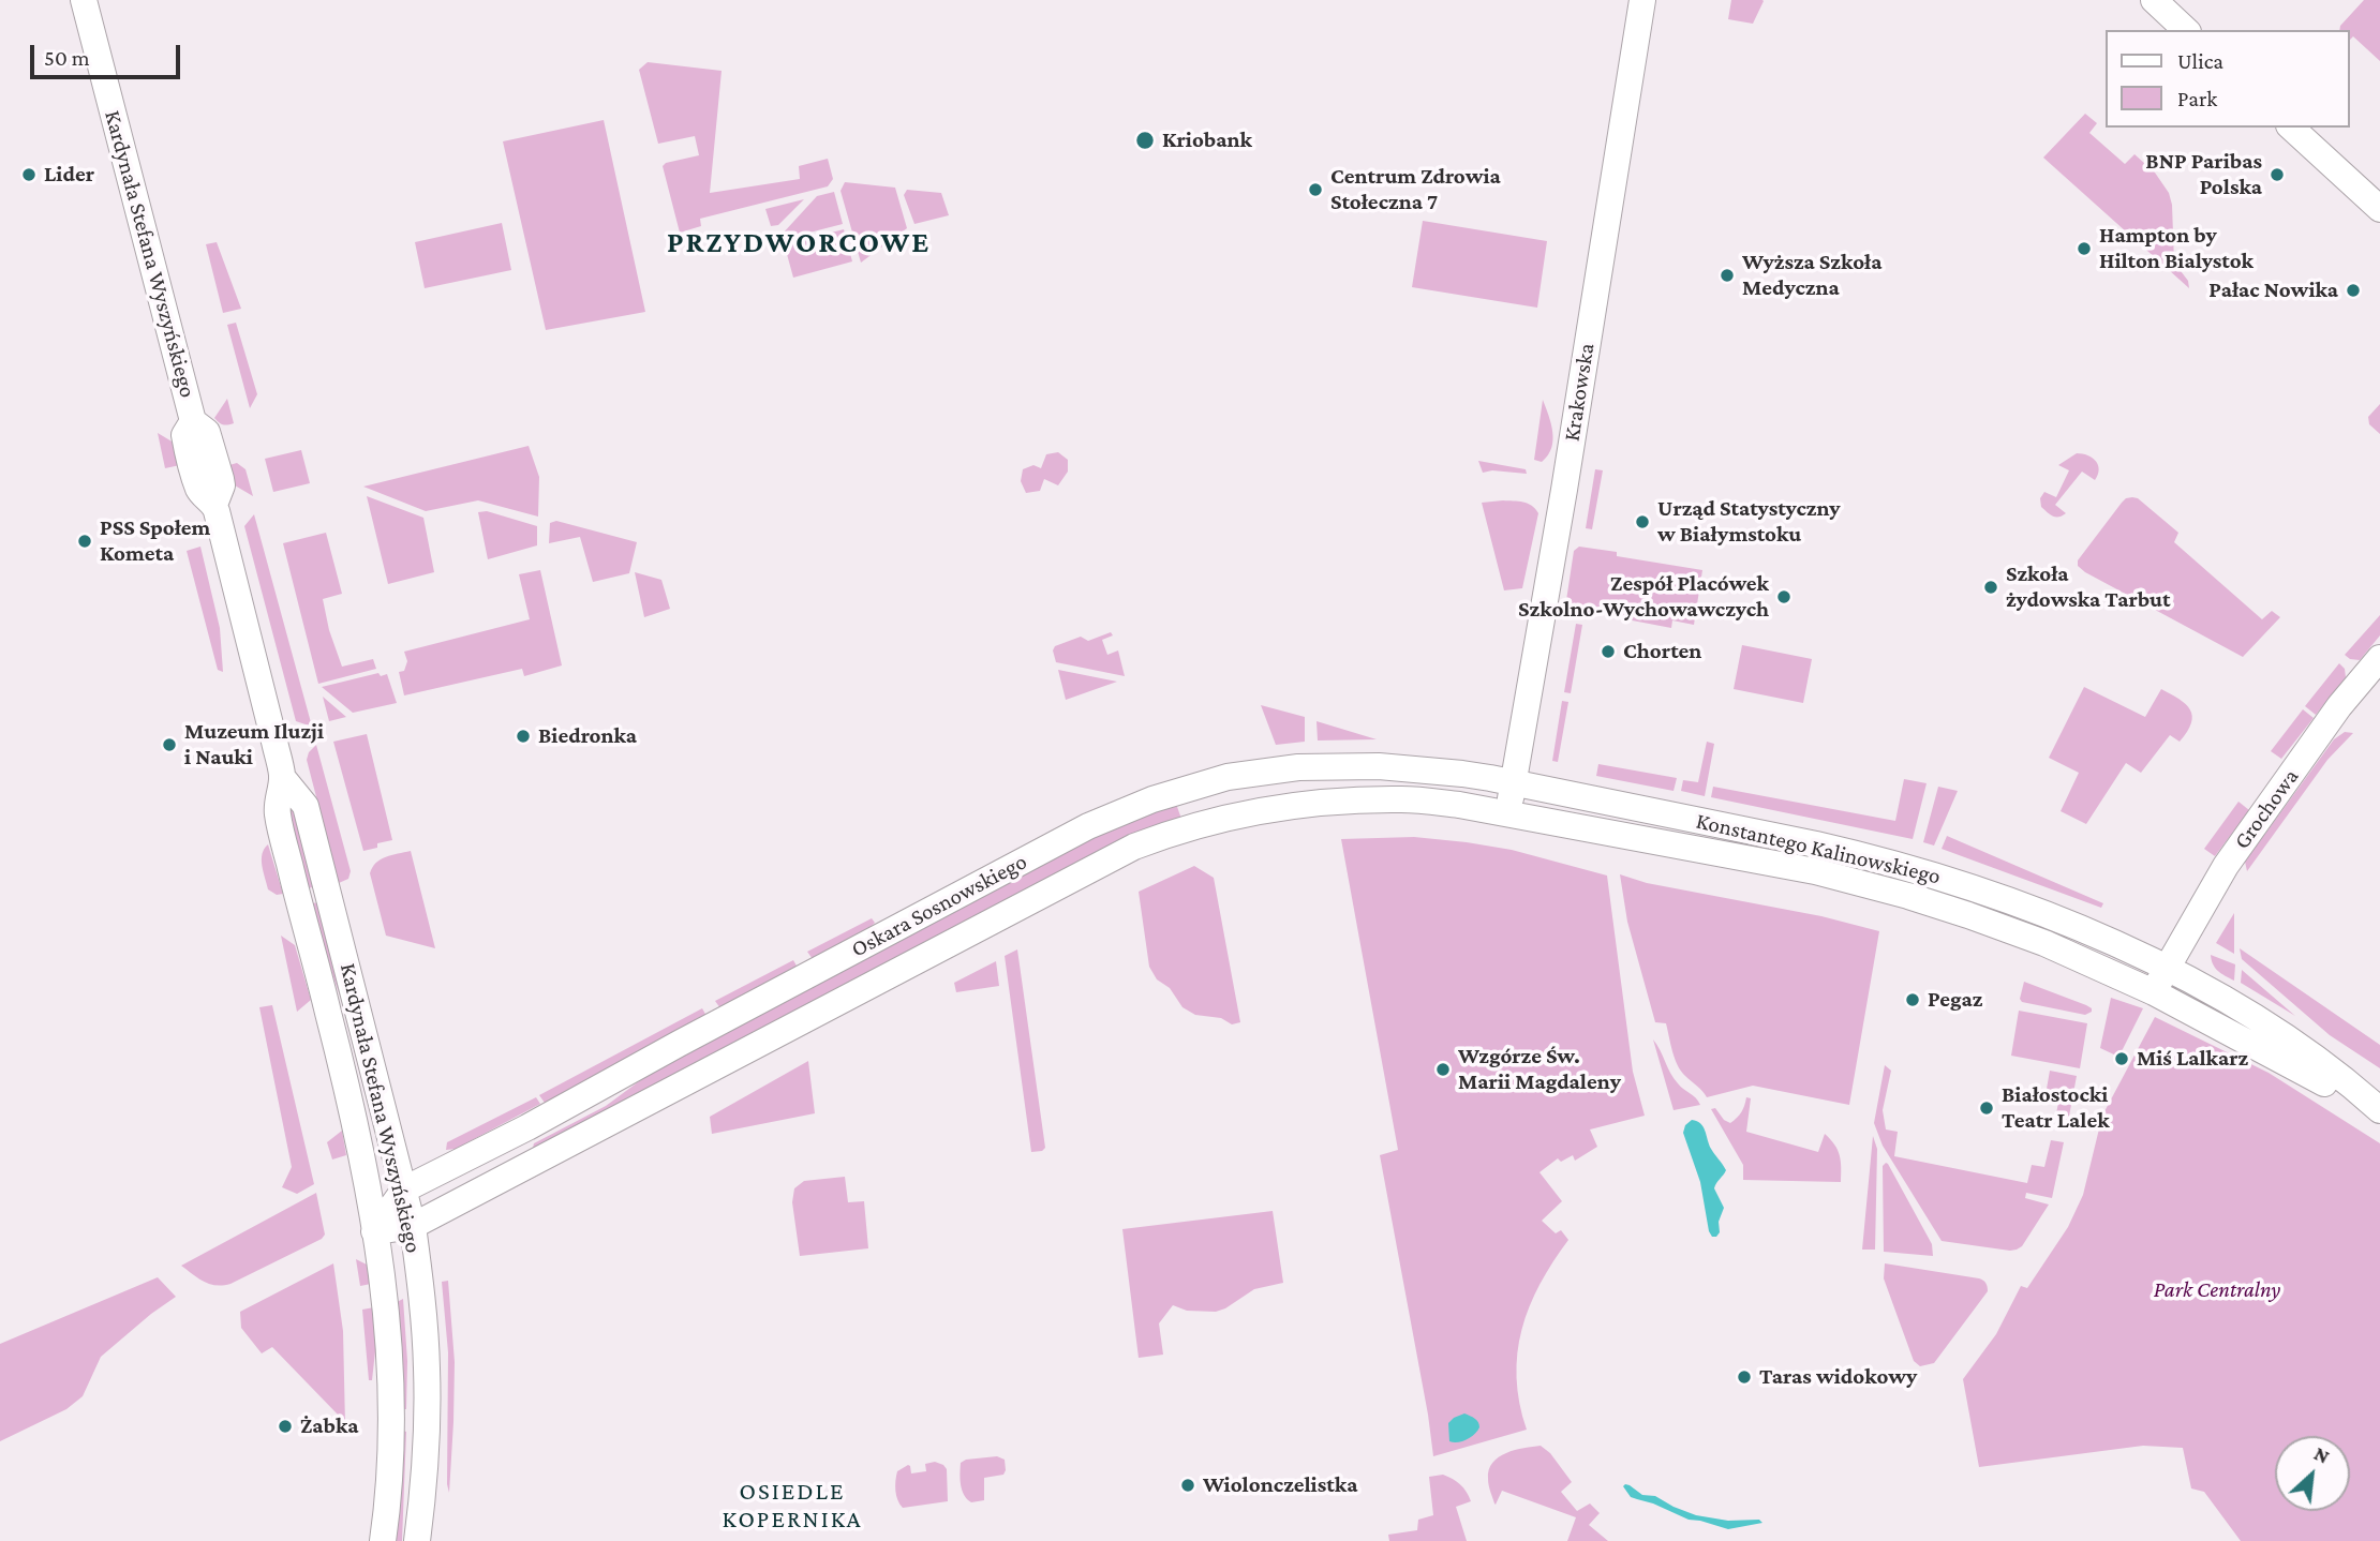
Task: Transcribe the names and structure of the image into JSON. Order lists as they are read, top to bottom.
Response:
{
  "streets": {
    "street": [
      "Kardynała Stefana Wyszyńskiego",
      "Krakowska",
      "Grochowa",
      "Konstantego Kalinowskiego",
      "Oskara Sosnowskiego"
    ]
  },
  "crossings": [
    ["Kardynała Stefana Wyszyńskiego", "Oskara Sosnowskiego"],
    ["Krakowska", "Konstantego Kalinowskiego"],
    ["Krakowska", "Oskara Sosnowskiego"],
    ["Grochowa", "Konstantego Kalinowskiego"],
    ["Konstantego Kalinowskiego", "Oskara Sosnowskiego"]
  ],
  "districts": ["PRZYDWORCOWE", "OSIEDLE KOPERNIKA"],
  "parks": ["Park Centralny"],
  "places": [
    "Kriobank",
    "Lider",
    "BNP Paribas Polska",
    "Centrum Zdrowia Stołeczna 7",
    "Hampton by Hilton Bialystok",
    "Wyższa Szkoła Medyczna",
    "Pałac Nowika",
    "Urząd Statystyczny w Białymstoku",
    "PSS Społem Kometa",
    "Szkoła żydowska Tarbut",
    "Zespół Placówek Szkolno-Wychowawczych",
    "Chorten",
    "Biedronka",
    "Muzeum Iluzji i Nauki",
    "Pegaz",
    "Miś Lalkarz",
    "Wzgórze Św. Marii Magdaleny",
    "Białostocki Teatr Lalek",
    "Taras widokowy",
    "Żabka",
    "Wiolonczelistka"
  ],
  "legend": ["Ulica", "Park"],
  "scale_bar": "50 m",
  "north": "top right"
}
